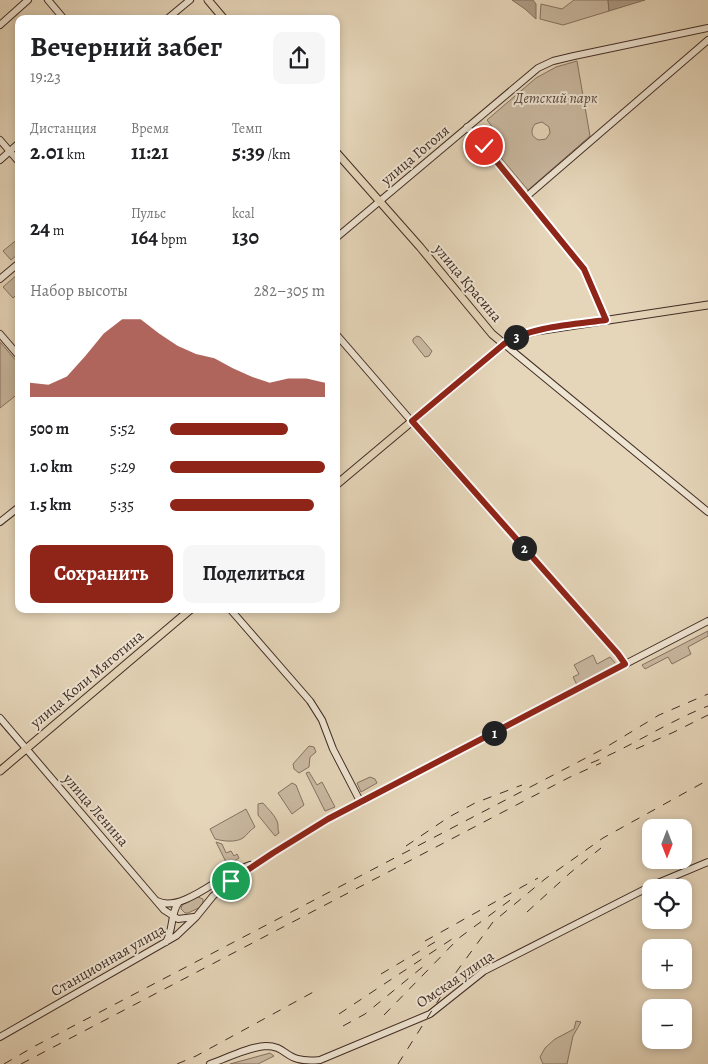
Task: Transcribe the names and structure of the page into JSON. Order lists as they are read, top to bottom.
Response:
{
  "streets": {
    "main road": [
      "улица Гоголя",
      "улица Красина",
      "улица Коли Мяготина",
      "улица Ленина",
      "Станционная улица",
      "Омская улица"
    ]
  },
  "crossings": [
    ["улица Гоголя", "улица Красина"],
    ["улица Коли Мяготина", "улица Ленина"],
    ["улица Ленина", "Станционная улица"]
  ],
  "parks": ["Детский парк"],
  "north": "bottom",
  "page": {
    "heading": ["Вечерний забег", "19:23"],
    "stats": [
      ["Дистанция", "2.01 km"],
      ["Время", "11:21"],
      ["Темп", "5:39 /km"],
      ["24 m"],
      ["Пульс", "164 bpm"],
      ["kcal", "130"]
    ],
    "chart": ["Набор высоты", "282–305 m"],
    "pins": ["3", "2", "1"],
    "list": [
      {
        "name": "500 m",
        "note": "5:52"
      },
      {
        "name": "1.0 km",
        "note": "5:29"
      },
      {
        "name": "1.5 km",
        "note": "5:35"
      }
    ],
    "buttons": ["Сохранить", "Поделиться"],
    "map_buttons": ["+", "−"]
  }
}
